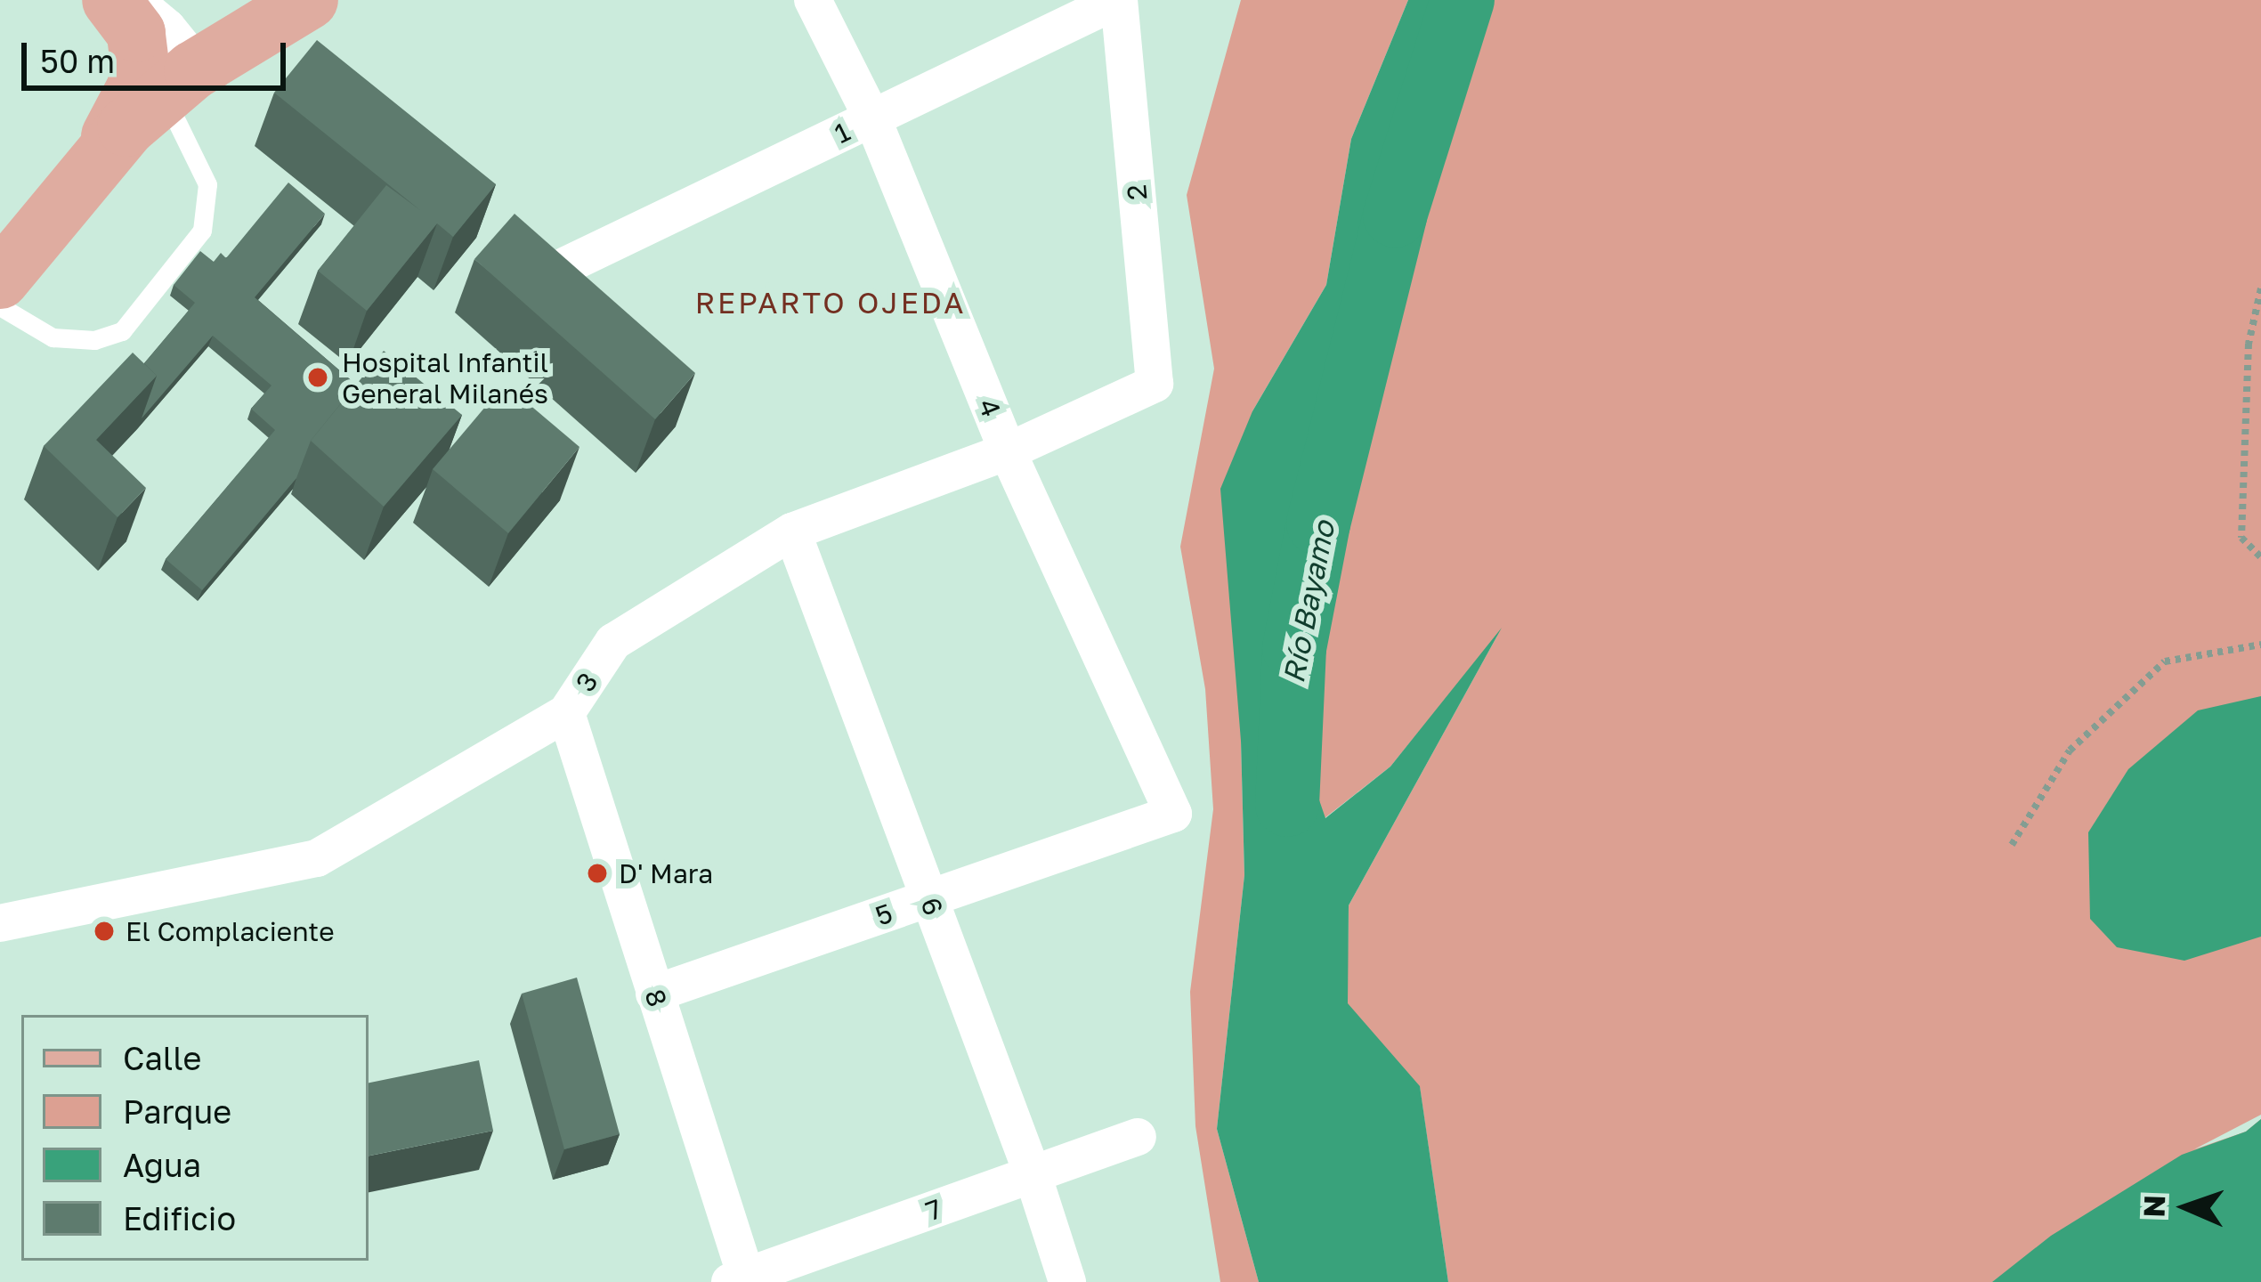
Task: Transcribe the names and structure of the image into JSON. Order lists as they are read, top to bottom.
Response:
{
  "streets": {
    "street": [
      "1",
      "2",
      "4",
      "3",
      "6",
      "5",
      "8",
      "7"
    ]
  },
  "crossings": [
    ["1", "2"],
    ["1", "4"],
    ["2", "3"],
    ["4", "3"],
    ["4", "5"],
    ["3", "6"],
    ["3", "8"],
    ["6", "5"],
    ["6", "7"],
    ["5", "8"],
    ["8", "7"]
  ],
  "districts": ["REPARTO OJEDA"],
  "water": ["Río Bayamo"],
  "places": ["Hospital Infantil General Milanés", "D' Mara", "El Complaciente"],
  "legend": [
    "Calle",
    "Parque",
    "Agua",
    "Edificio"
  ],
  "scale_bar": "50 m",
  "north": "left"
}
